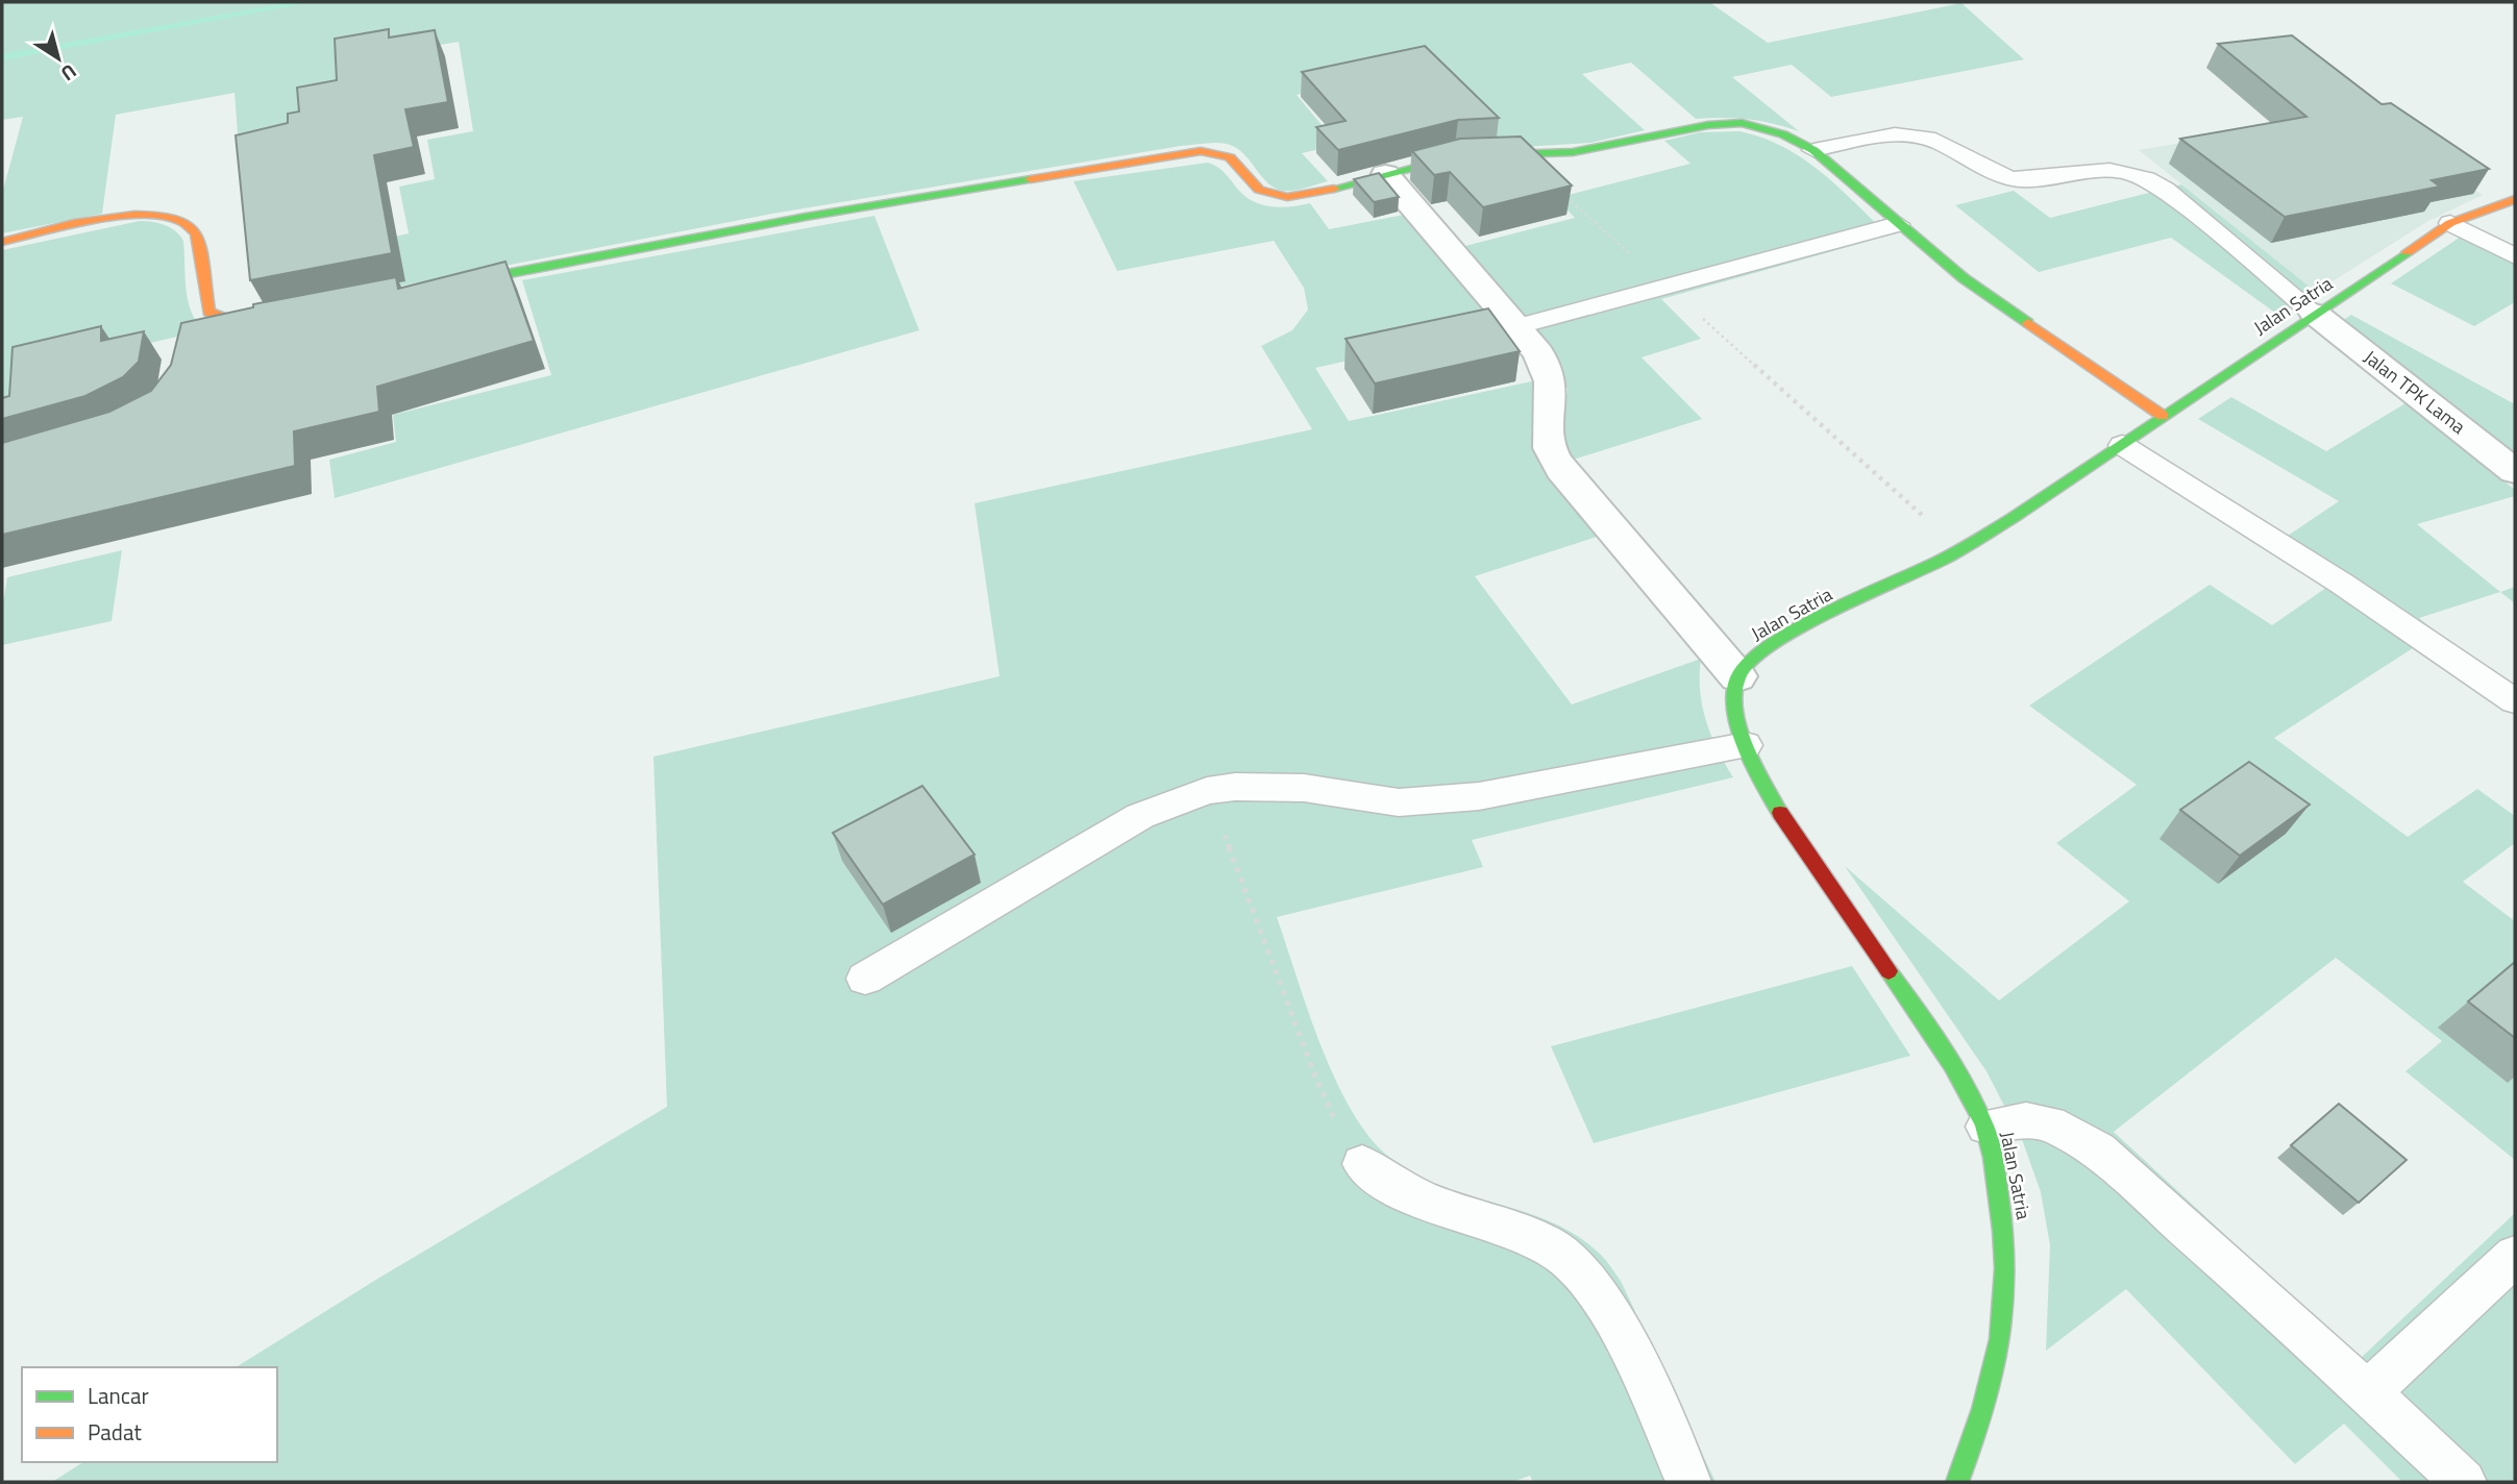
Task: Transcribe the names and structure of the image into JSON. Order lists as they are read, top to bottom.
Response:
{
  "streets": {
    "street": ["Jalan Satria", "Jalan TPK Lama"]
  },
  "crossings": [
    ["Jalan Satria", "Jalan TPK Lama"]
  ],
  "legend": ["Lancar", "Padat"],
  "north": "bottom right"
}
